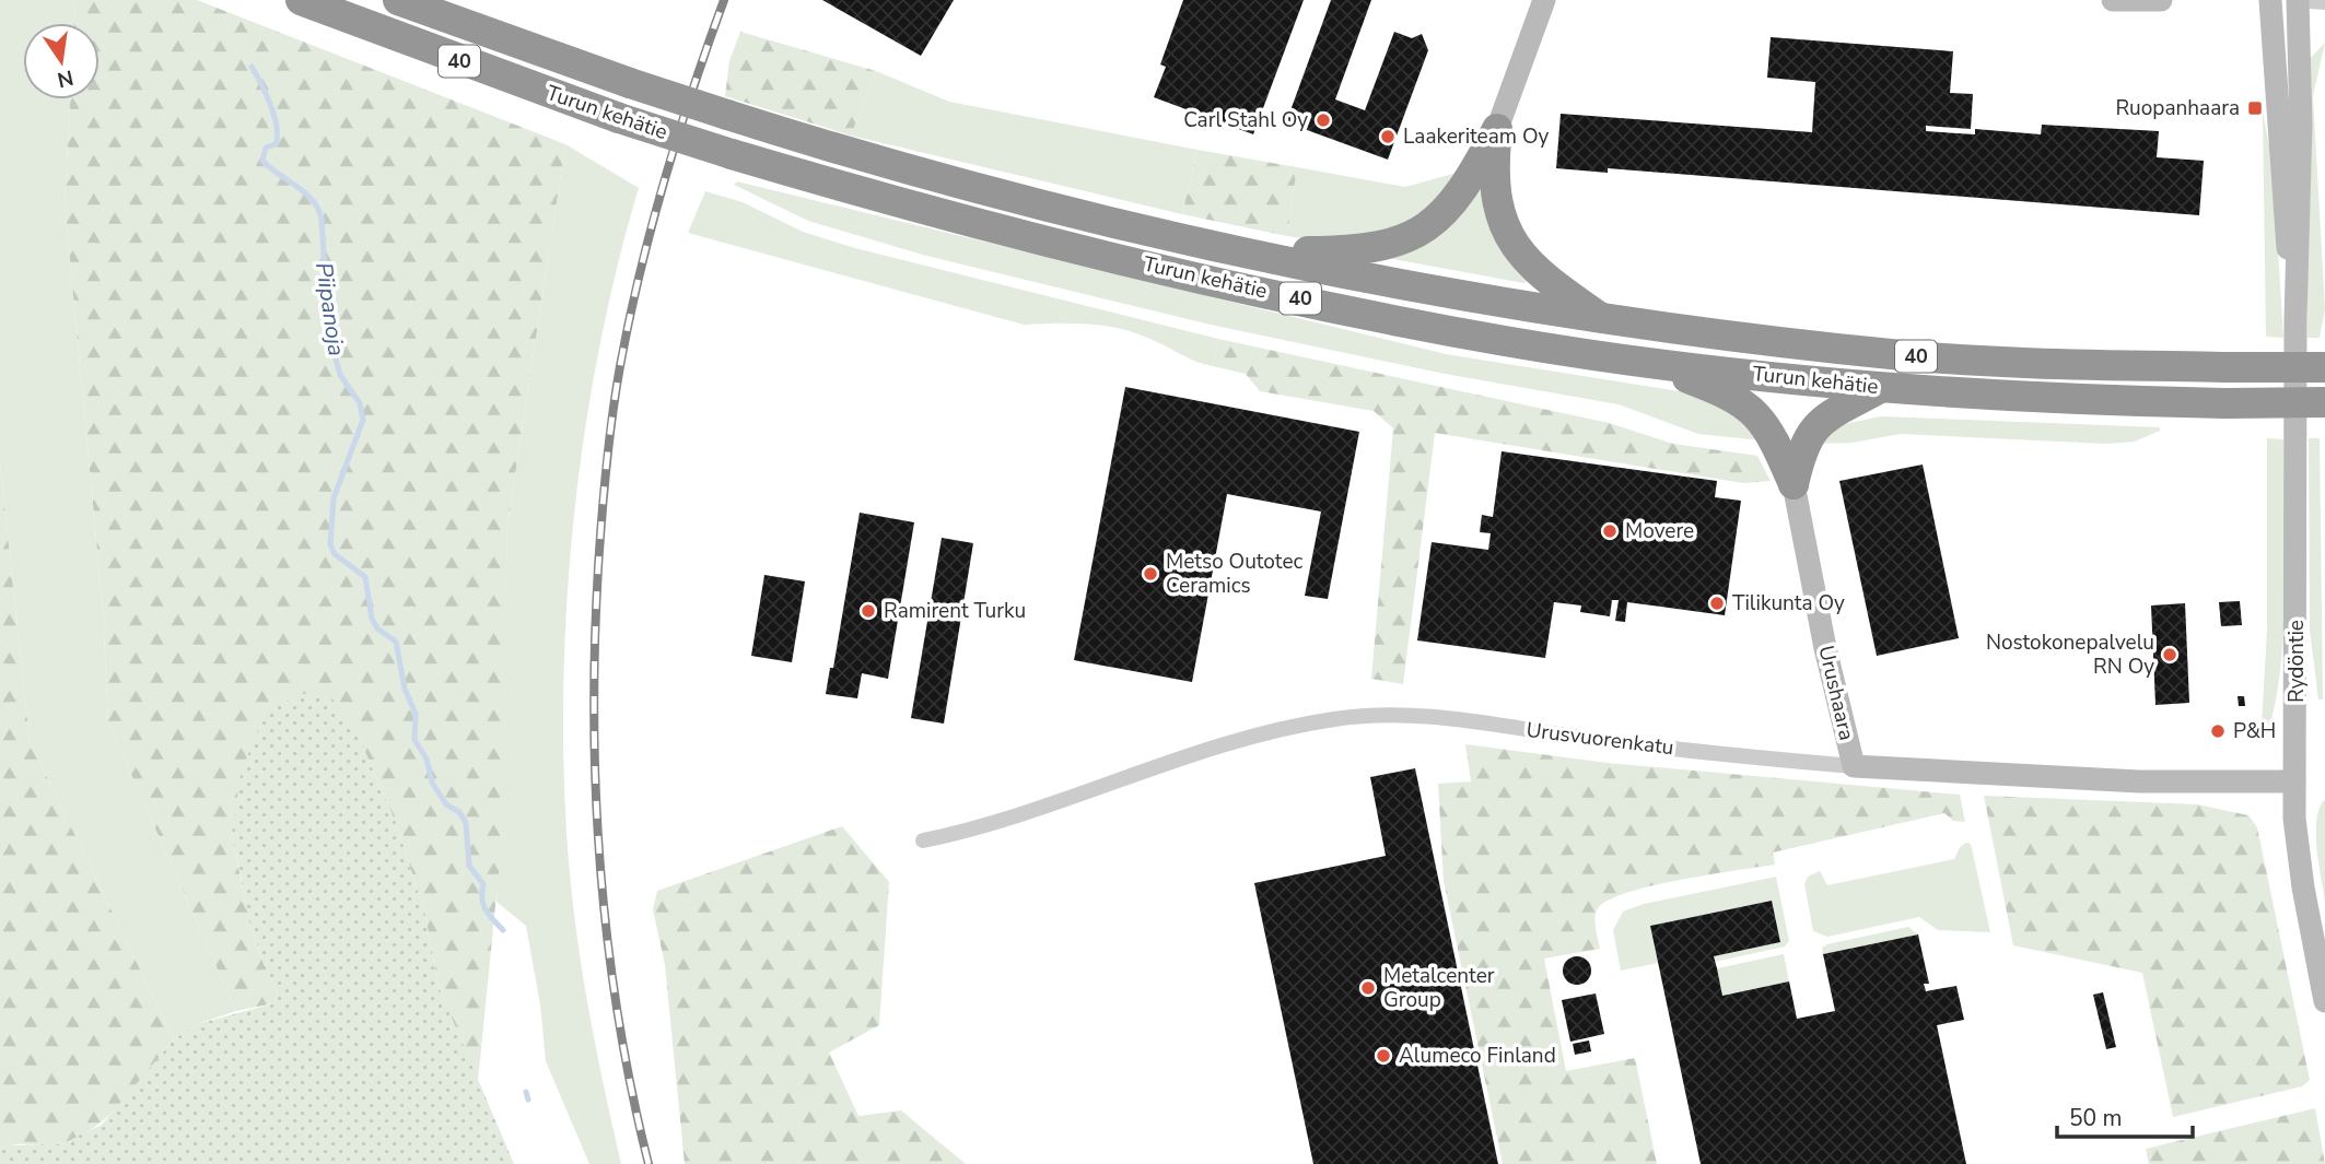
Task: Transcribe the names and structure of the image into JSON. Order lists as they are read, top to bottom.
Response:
{
  "streets": {
    "highway": ["40", "Turun kehätie"],
    "street": ["Rydöntie", "Urushaara", "Urusvuorenkatu"]
  },
  "crossings": [
    ["Rydöntie", "Urusvuorenkatu"],
    ["Urushaara", "Urusvuorenkatu"]
  ],
  "water": ["Piipanoja"],
  "places": {
    "transit": ["Ruopanhaara"],
    "other": [
      "Carl Stahl Oy",
      "Laakeriteam Oy",
      "Movere",
      "Metso Outotec Ceramics",
      "Tilikunta Oy",
      "Ramirent Turku",
      "Nostokonepalvelu RN Oy",
      "P&H",
      "Metalcenter Group",
      "Alumeco Finland"
    ]
  },
  "scale_bar": "50 m",
  "north": "bottom"
}
